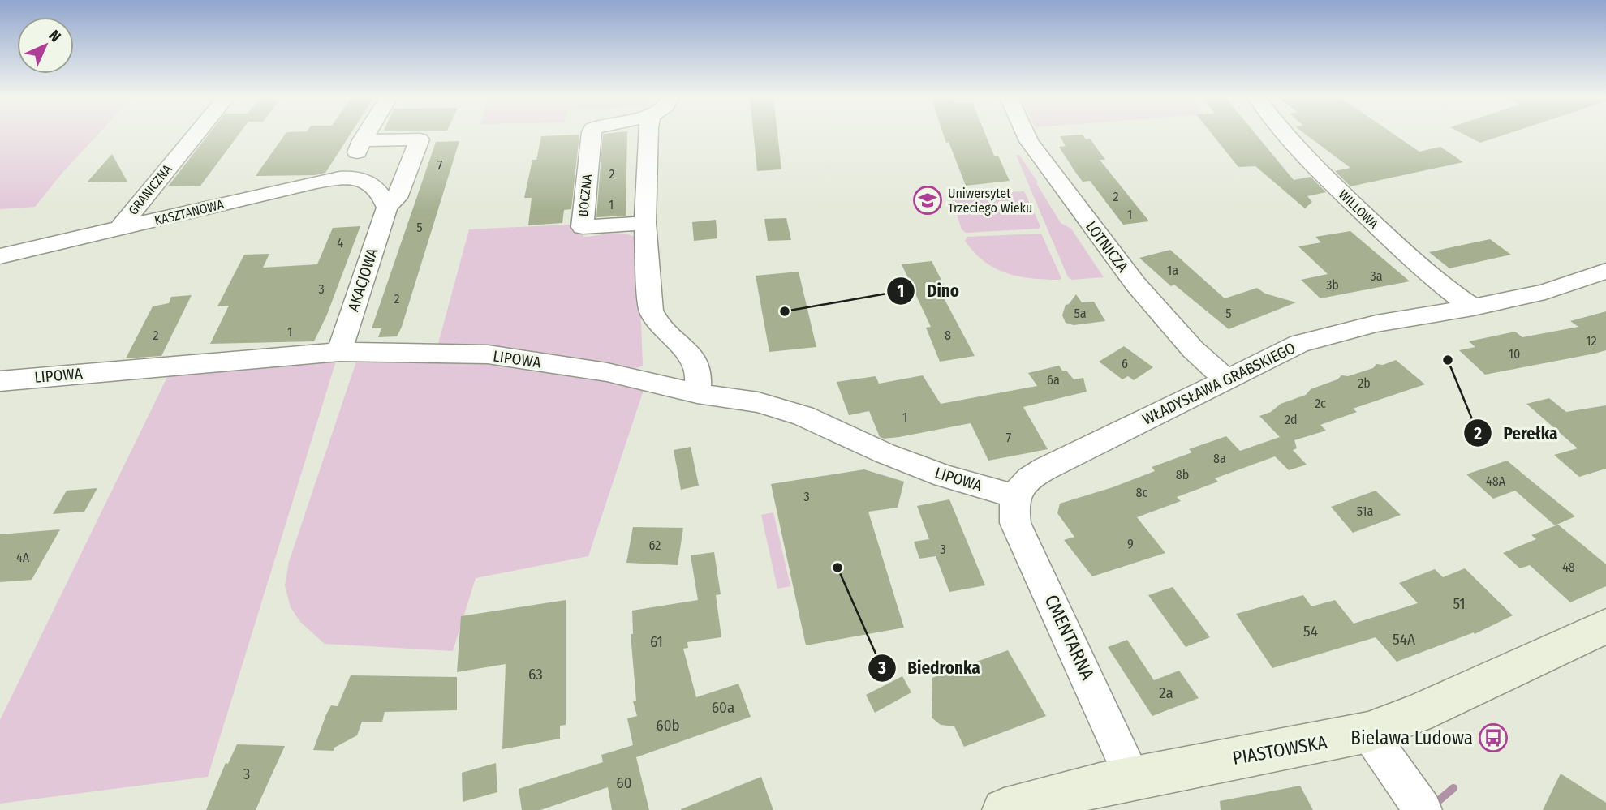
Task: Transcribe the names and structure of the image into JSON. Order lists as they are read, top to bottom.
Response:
{
  "streets": {
    "main road": ["PIASTOWSKA"],
    "street": [
      "GRANICZNA",
      "BOCZNA",
      "WILLOWA",
      "KASZTANOWA",
      "LOTNICZA",
      "AKACJOWA",
      "LIPOWA",
      "WŁADYSŁAWA GRABSKIEGO",
      "CMENTARNA"
    ]
  },
  "crossings": [
    ["GRANICZNA", "KASZTANOWA"],
    ["WILLOWA", "WŁADYSŁAWA GRABSKIEGO"],
    ["LOTNICZA", "WŁADYSŁAWA GRABSKIEGO"],
    ["AKACJOWA", "LIPOWA"],
    ["LIPOWA", "WŁADYSŁAWA GRABSKIEGO"],
    ["LIPOWA", "CMENTARNA"],
    ["WŁADYSŁAWA GRABSKIEGO", "CMENTARNA"],
    ["CMENTARNA", "PIASTOWSKA"]
  ],
  "places": {
    "school or university": ["Uniwersytet Trzeciego Wieku"],
    "other": ["Dino", "Perełka", "Biedronka"],
    "bus stop": ["Bielawa Ludowa"]
  },
  "house_numbers": [
    "7",
    "2",
    "2",
    "1",
    "1",
    "5",
    "4",
    "1a",
    "3a",
    "3b",
    "3",
    "2",
    "5a",
    "5",
    "1",
    "2",
    "8",
    "12",
    "10",
    "6",
    "6a",
    "2b",
    "2c",
    "1",
    "2d",
    "7",
    "8a",
    "8b",
    "48A",
    "8c",
    "3",
    "51a",
    "9",
    "62",
    "3",
    "4A",
    "48",
    "51",
    "54",
    "54A",
    "61",
    "63",
    "2a",
    "60a",
    "60b",
    "3",
    "60"
  ],
  "north": "top right"
}
